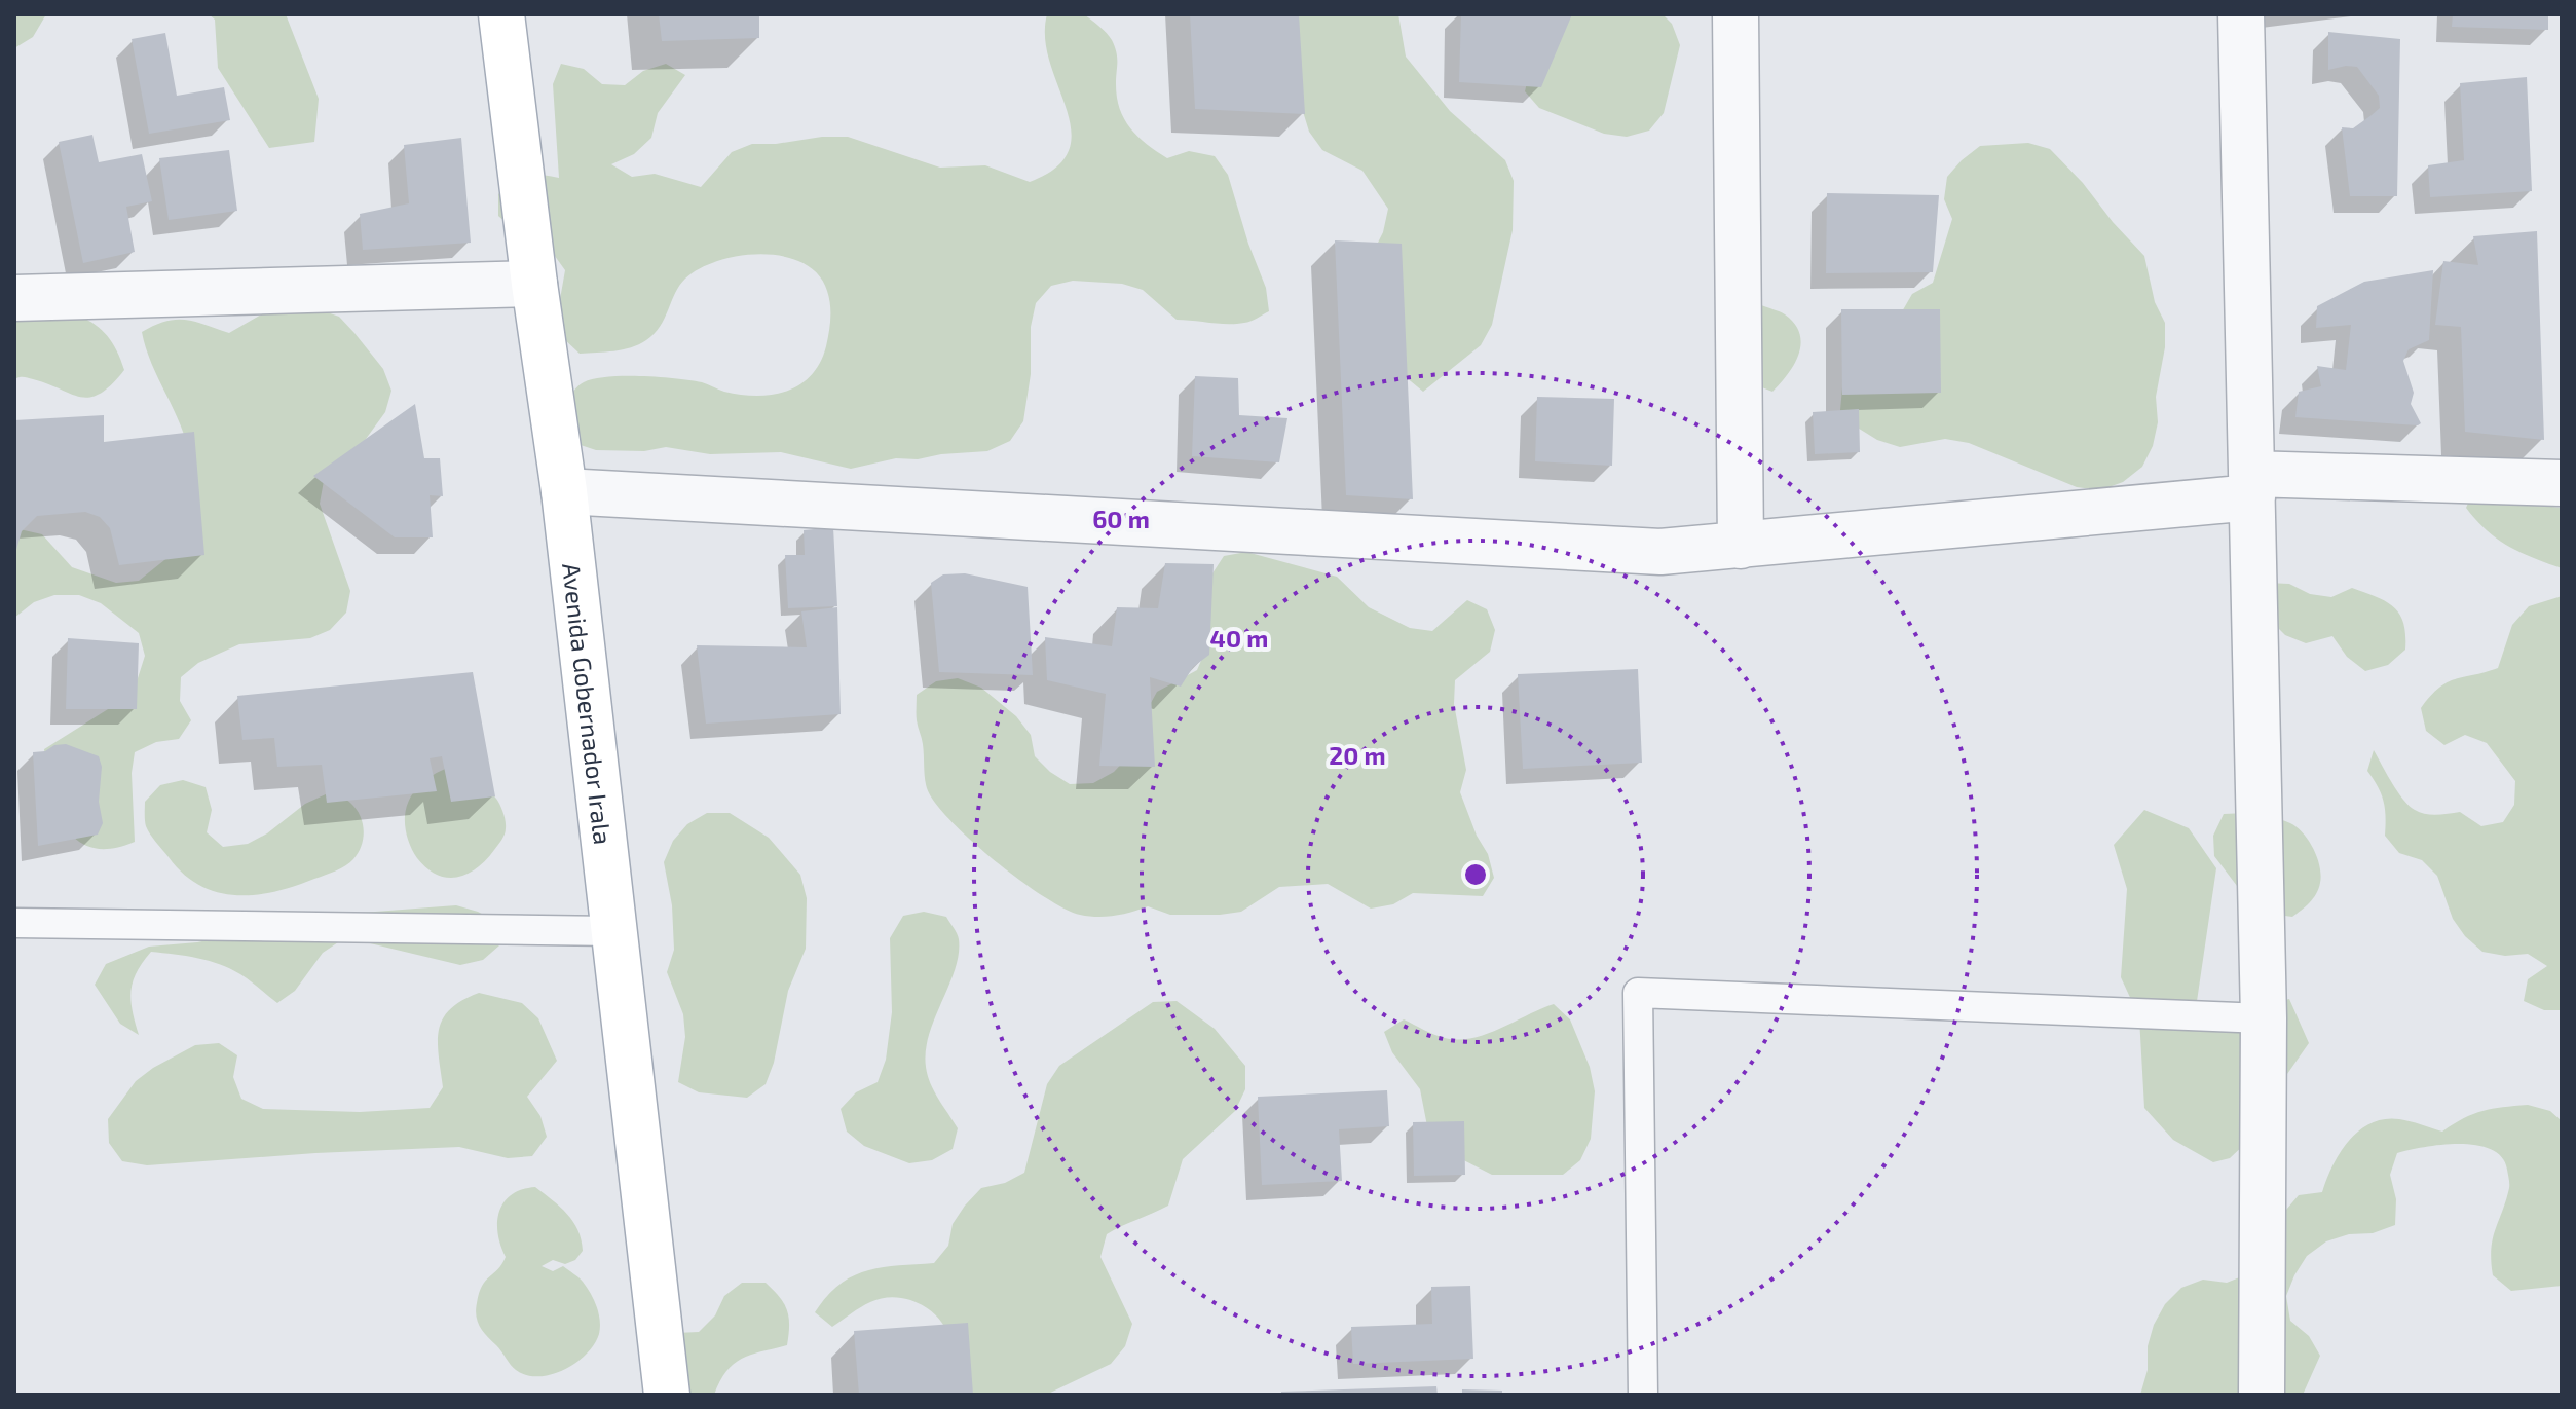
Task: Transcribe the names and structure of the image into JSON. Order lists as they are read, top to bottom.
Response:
{
  "streets": {
    "main road": ["Avenida Gobernador Irala"]
  },
  "rings": ["60 m", "40 m", "20 m"]
}
